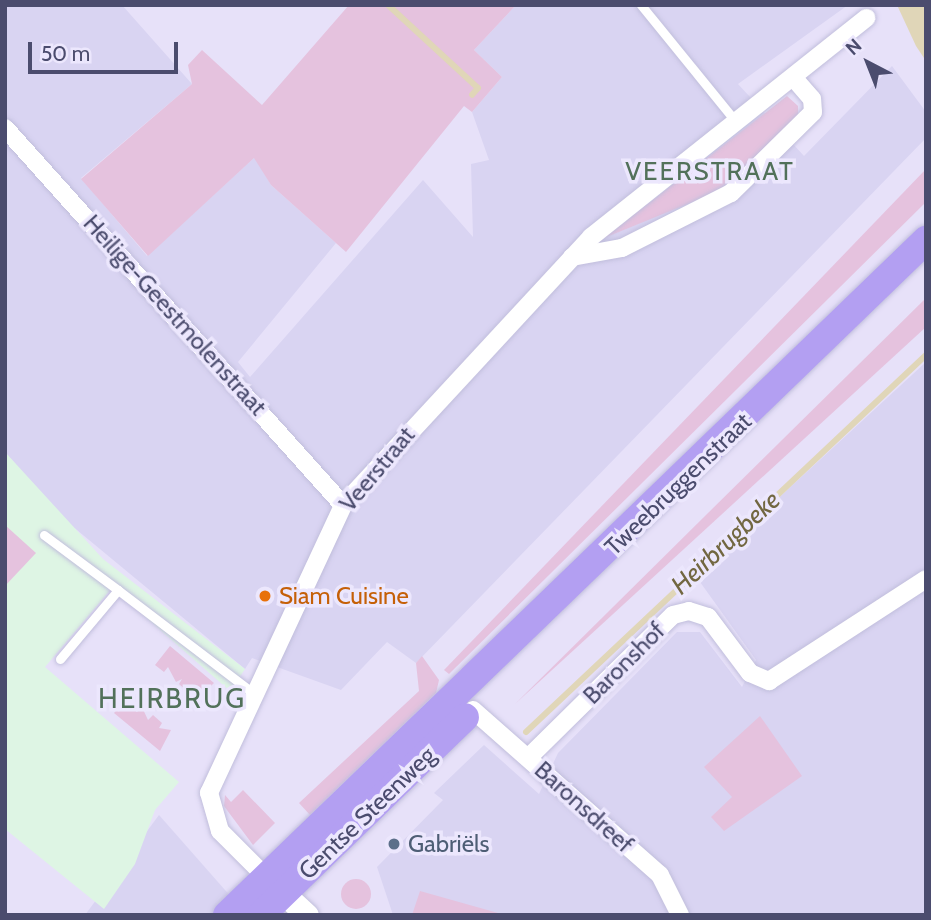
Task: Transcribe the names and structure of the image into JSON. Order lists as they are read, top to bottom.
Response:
{
  "streets": {
    "main road": ["Tweebruggenstraat", "Gentse Steenweg"],
    "street": [
      "Heilige-Geestmolenstraat",
      "Veerstraat",
      "Baronshof",
      "Baronsdreef"
    ]
  },
  "crossings": [
    ["Heilige-Geestmolenstraat", "Veerstraat"],
    ["Veerstraat", "Gentse Steenweg"],
    ["Tweebruggenstraat", "Baronsdreef"],
    ["Tweebruggenstraat", "Gentse Steenweg"],
    ["Baronshof", "Baronsdreef"],
    ["Baronsdreef", "Gentse Steenweg"]
  ],
  "districts": ["VEERSTRAAT", "HEIRBRUG"],
  "water": ["Heirbrugbeke"],
  "places": ["Siam Cuisine", "Gabriëls"],
  "scale_bar": "50 m",
  "north": "top left"
}
